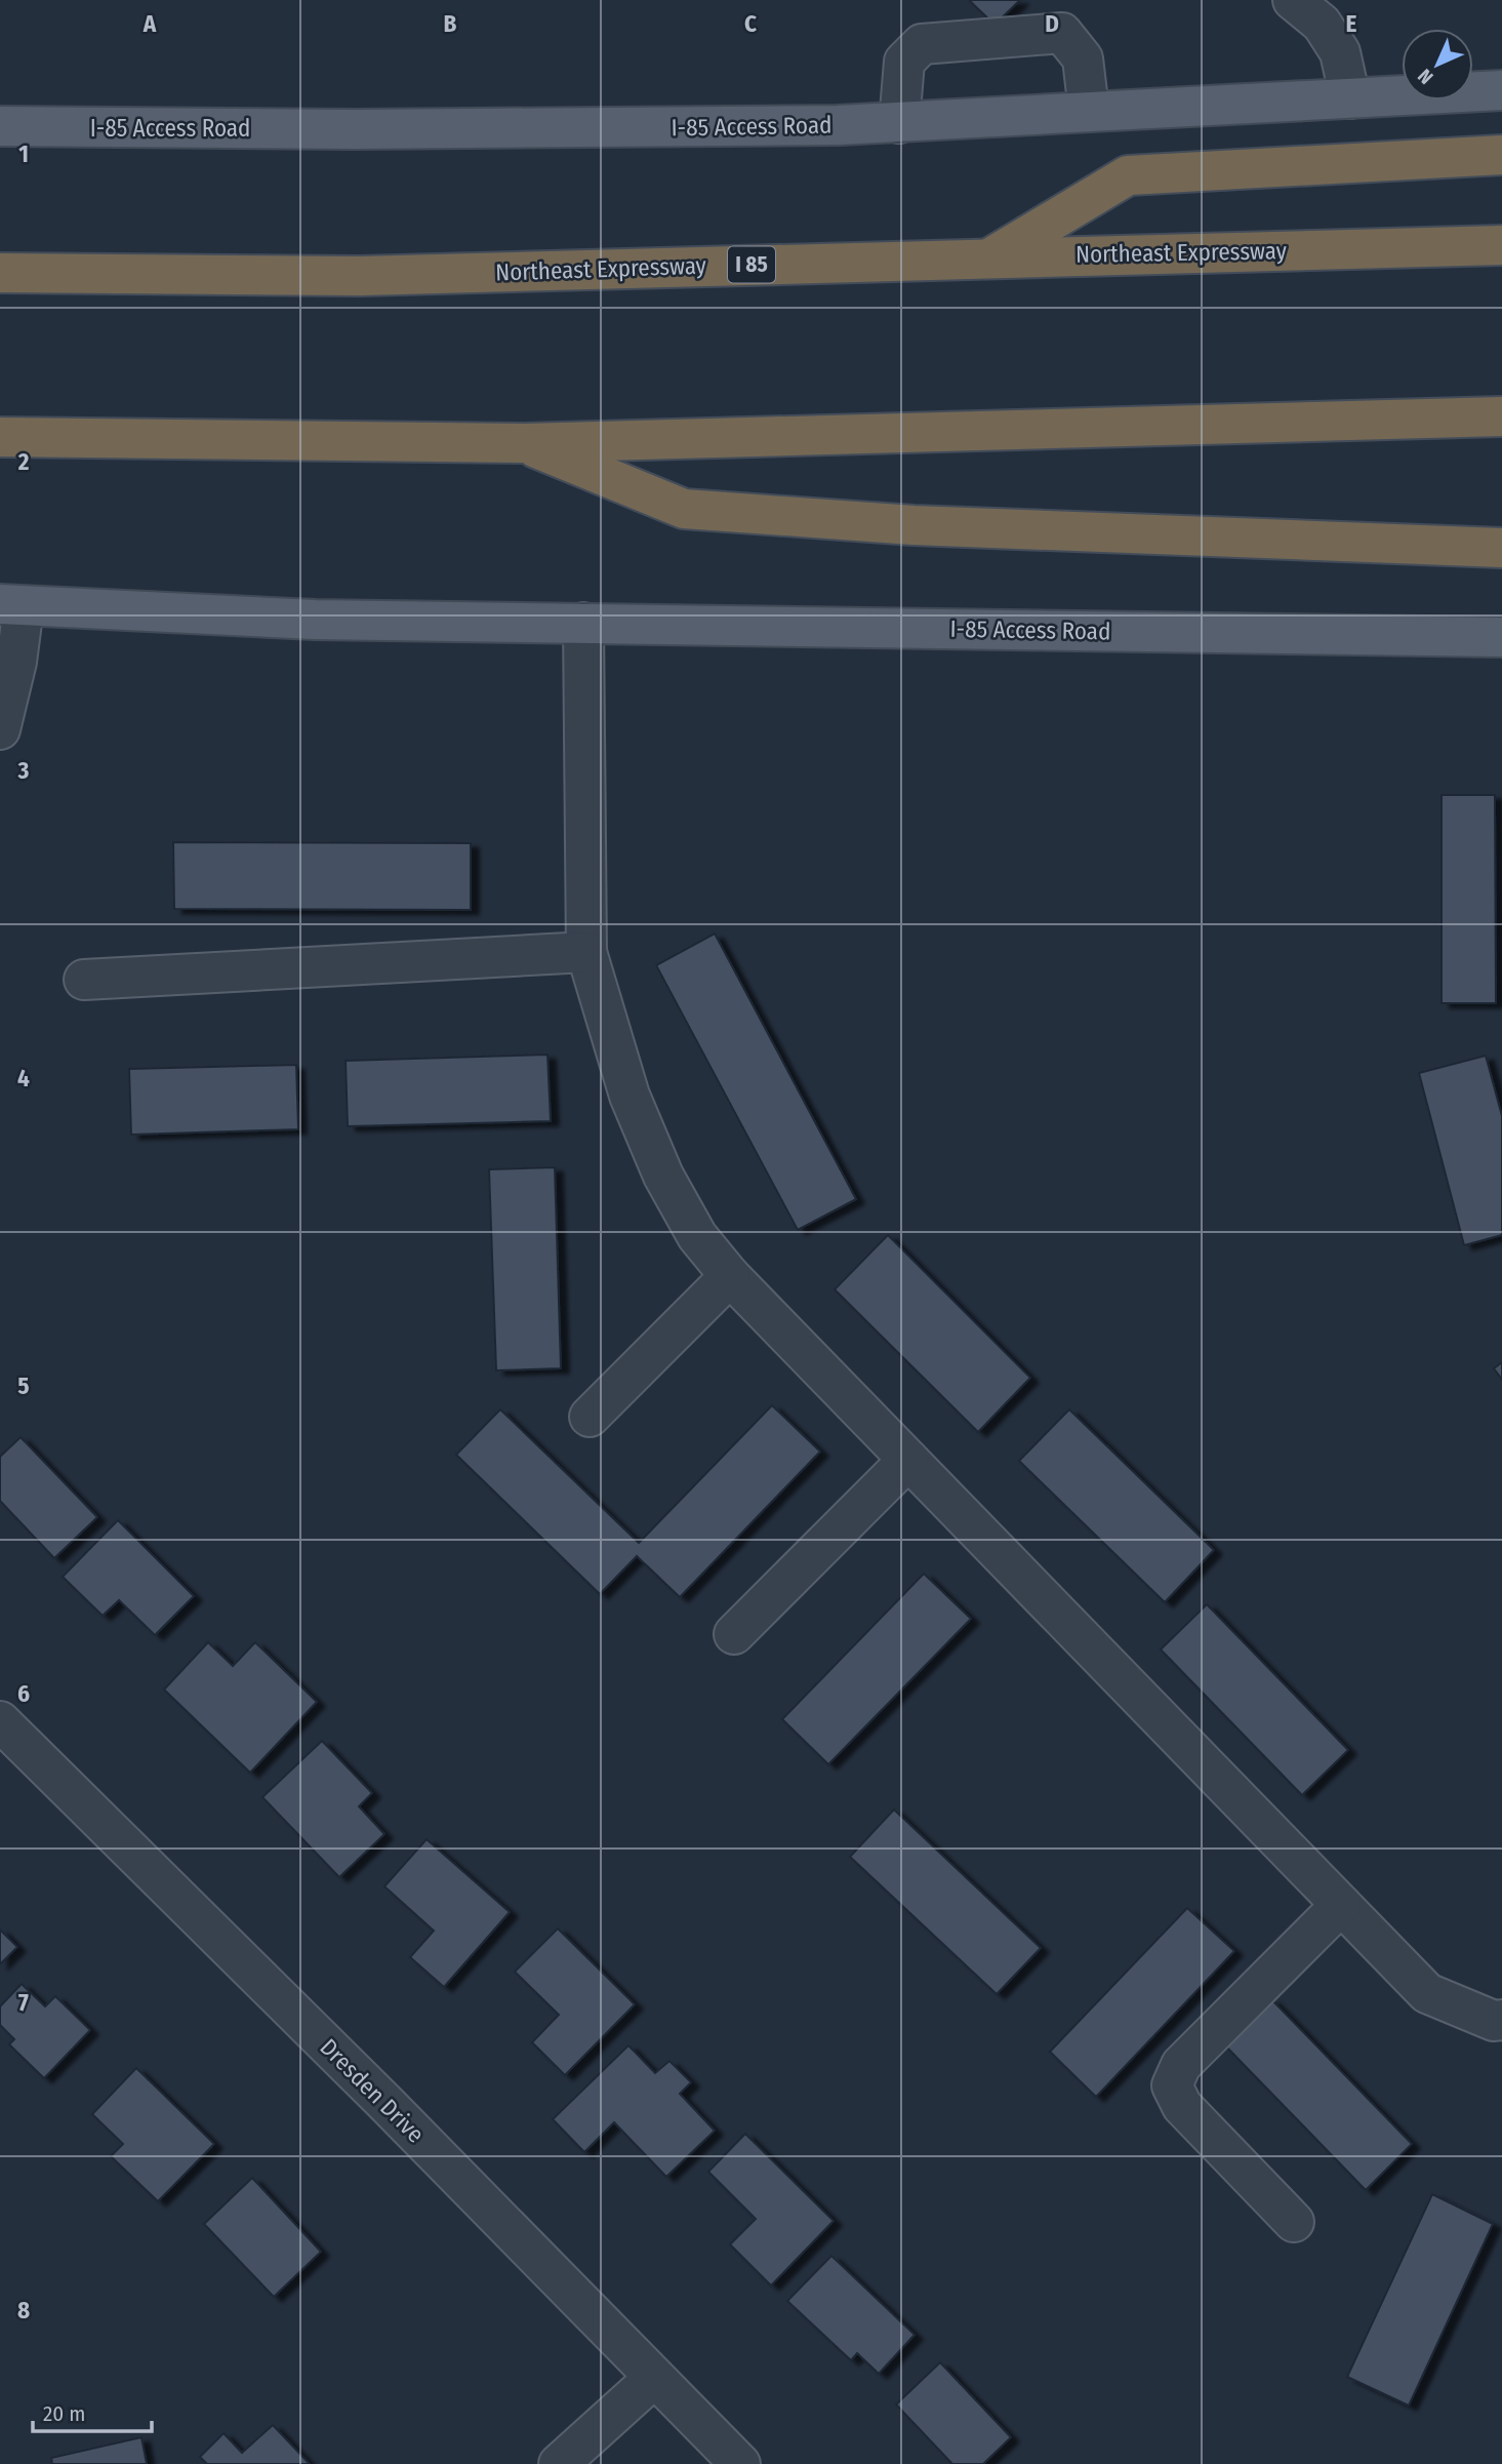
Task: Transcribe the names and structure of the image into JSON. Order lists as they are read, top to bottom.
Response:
{
  "streets": {
    "highway": ["Northeast Expressway", "I 85"],
    "main road": ["I-85 Access Road"],
    "street": ["Dresden Drive"]
  },
  "scale_bar": "20 m",
  "north": "bottom left",
  "grid": {
    "columns": [
      "A",
      "B",
      "C",
      "D",
      "E"
    ],
    "rows": [
      "1",
      "2",
      "3",
      "4",
      "5",
      "6",
      "7",
      "8"
    ]
  }
}
